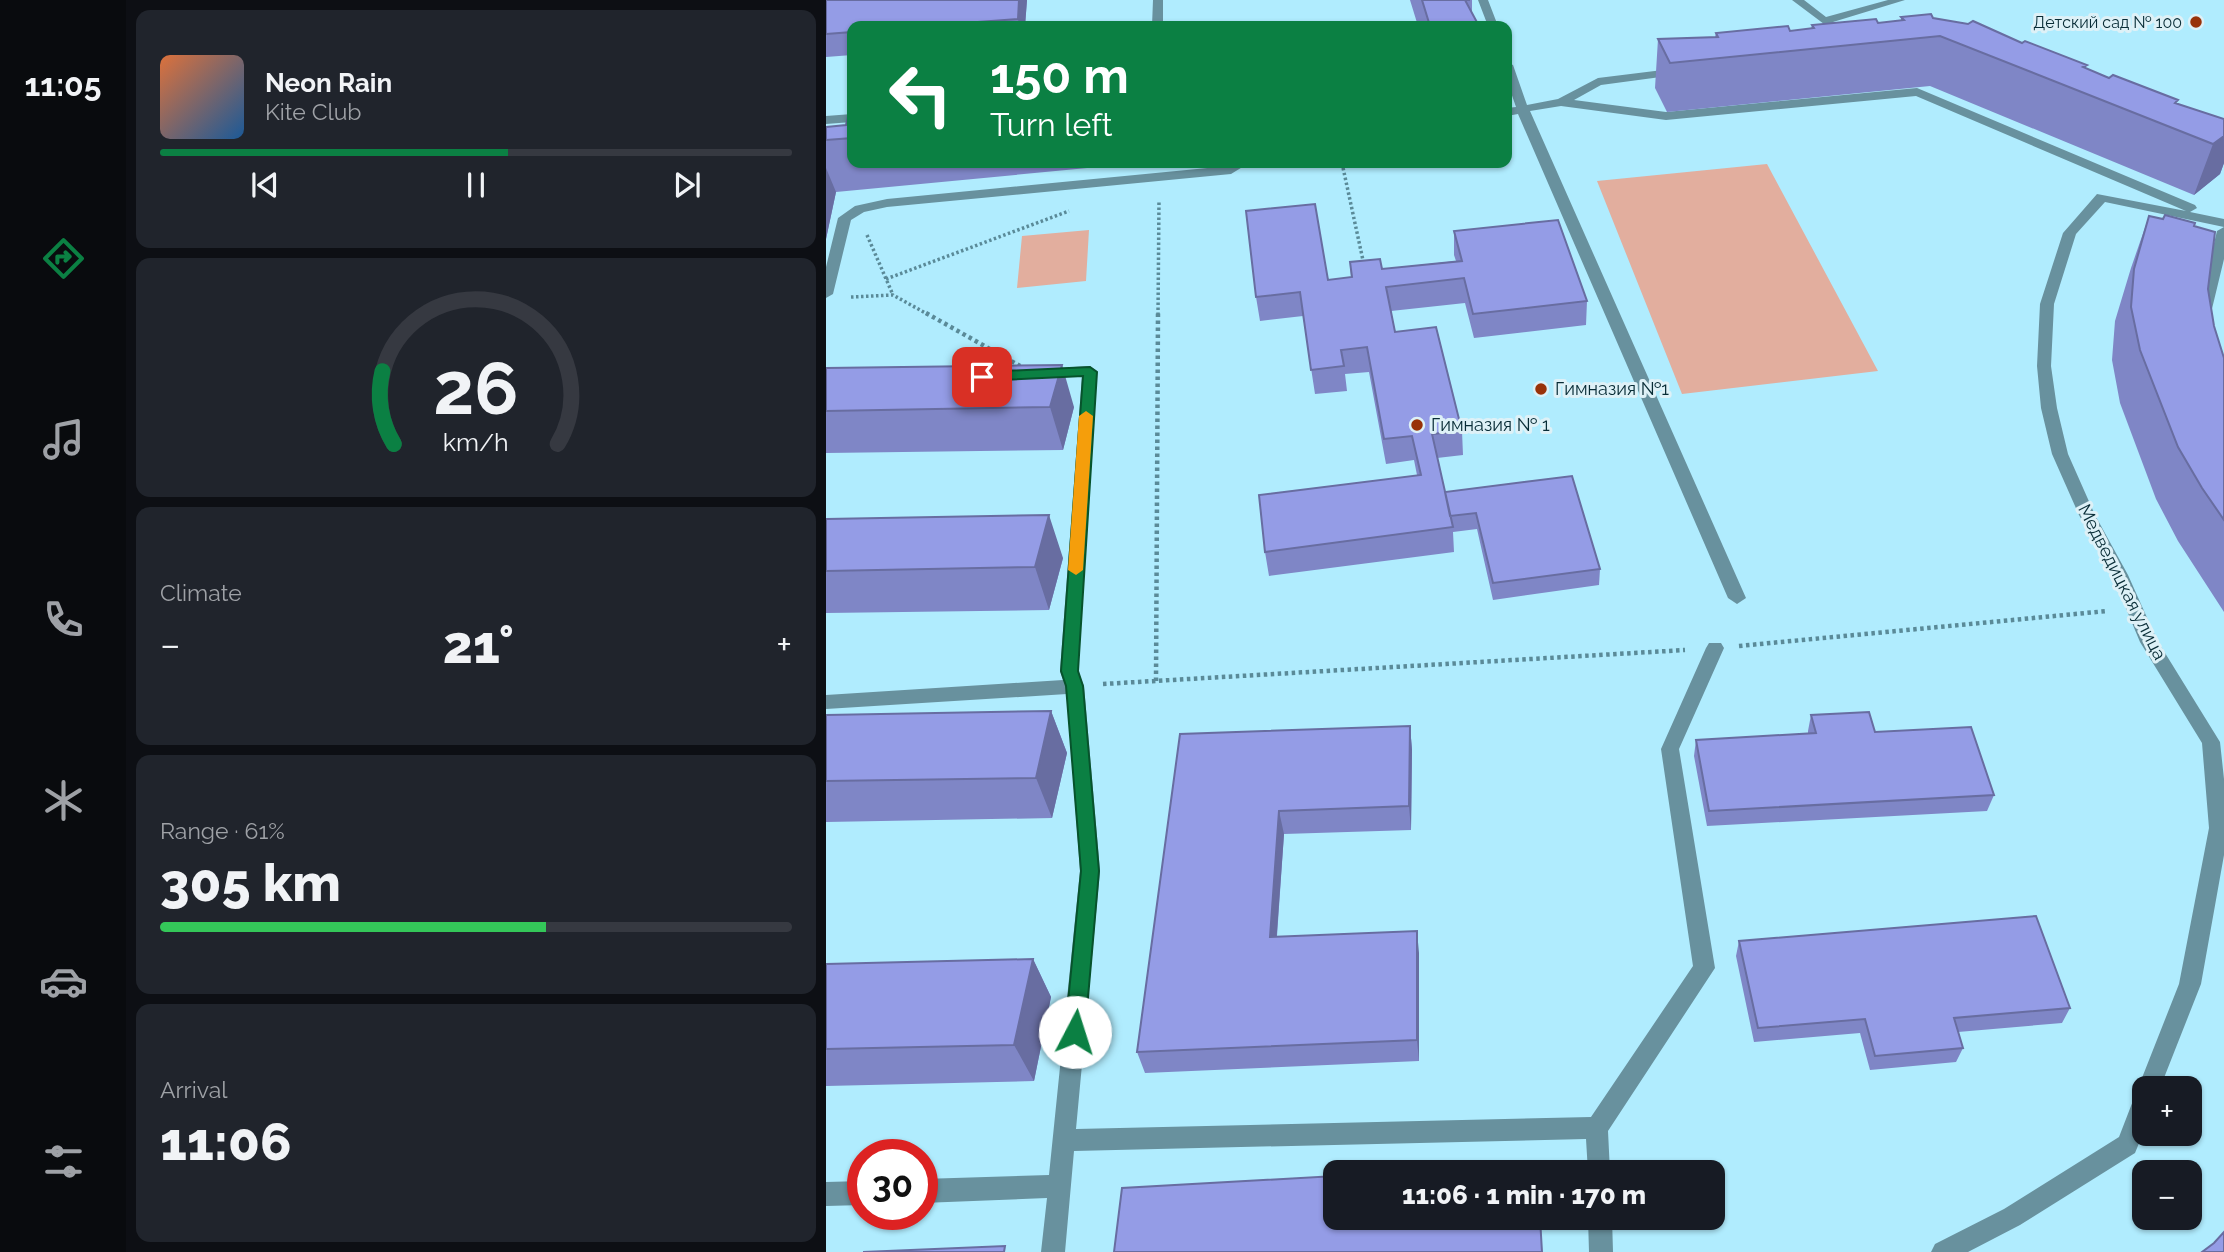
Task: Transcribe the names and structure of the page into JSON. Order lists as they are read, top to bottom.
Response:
{
  "streets": {
    "street": ["Медведицкая улица"]
  },
  "places": ["Детский сад № 100", "Гимназия №1", "Гимназия № 1"],
  "page": {
    "tabs": "11:05",
    "turn": ["150 m", "Turn left"],
    "song": ["Neon Rain", "Kite Club"],
    "tile": [
      "Climate",
      ["Range · 61%", "305 km"],
      ["Arrival", "11:06"]
    ],
    "heat": ["−", "21°", "+"],
    "map_buttons": ["+", "−"],
    "limit": "30",
    "trip": "11:06 · 1 min · 170 m",
    "gauge": ["26", "km/h"]
  }
}
